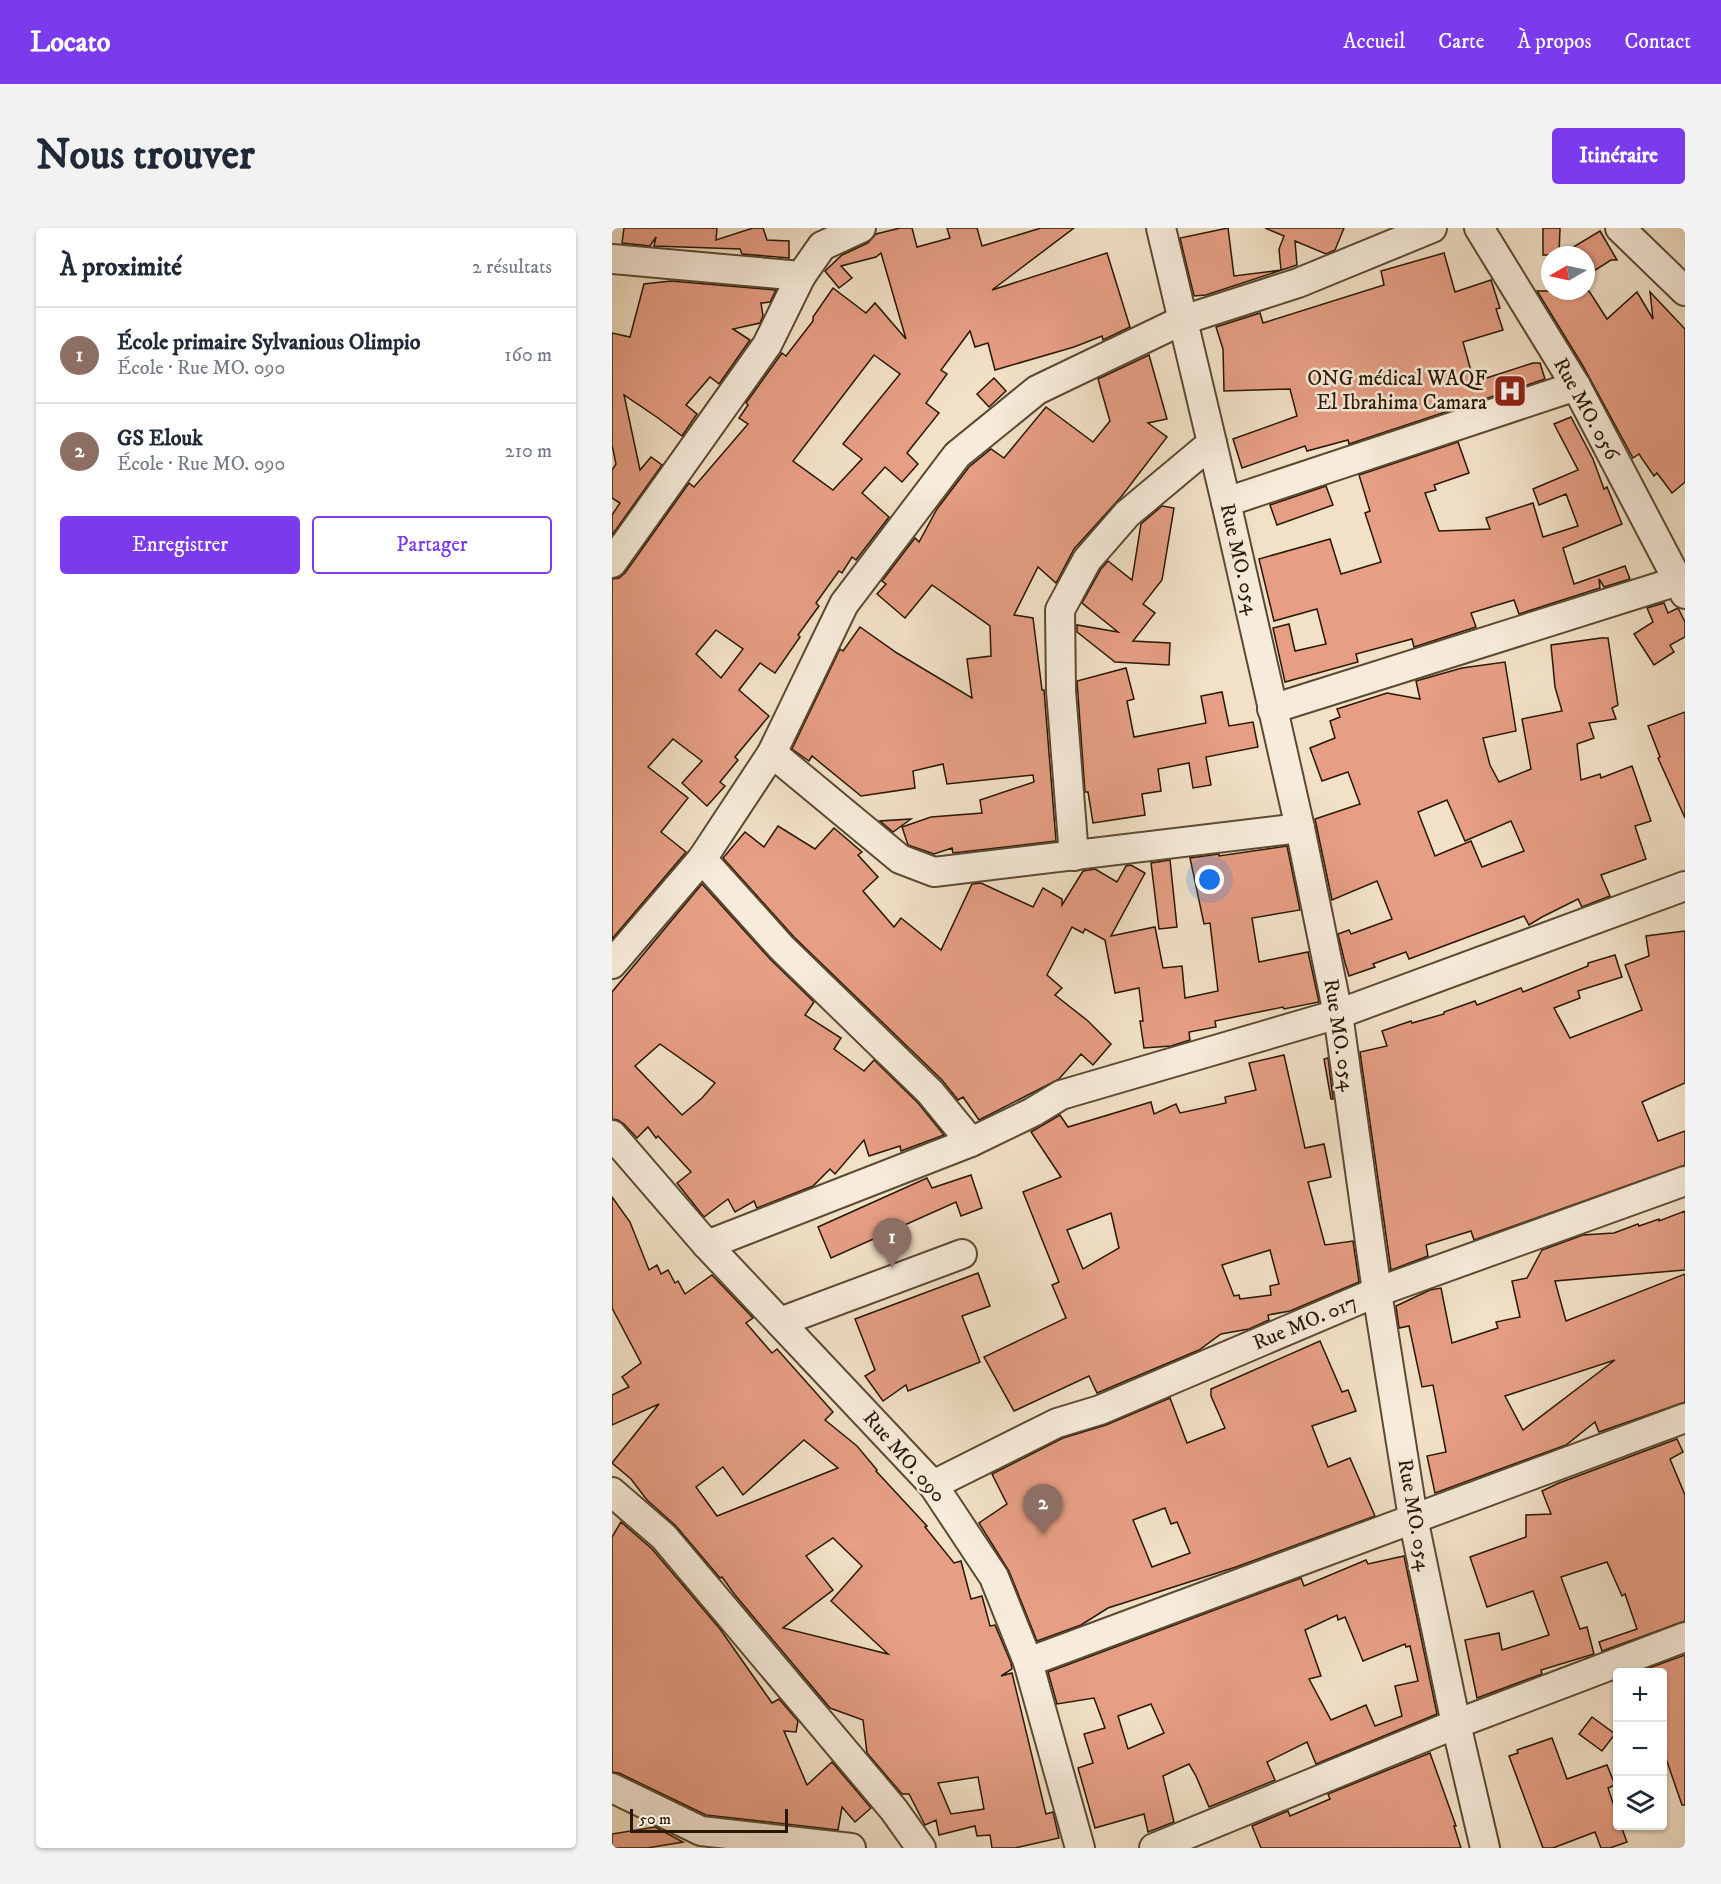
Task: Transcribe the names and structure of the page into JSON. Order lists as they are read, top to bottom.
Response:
{
  "streets": {
    "street": [
      "Rue MO. 056",
      "Rue MO. 054",
      "Rue MO. 017",
      "Rue MO. 090"
    ]
  },
  "crossings": [
    ["Rue MO. 054", "Rue MO. 017"],
    ["Rue MO. 017", "Rue MO. 090"]
  ],
  "places": {
    "hospital": ["ONG médical WAQF El Ibrahima Camara"]
  },
  "scale_bar": "50 m",
  "north": "left",
  "page": {
    "header": "Locato",
    "nav": [
      "Accueil",
      "Carte",
      "À propos",
      "Contact"
    ],
    "buttons": [
      "Itinéraire",
      ["Enregistrer", "Partager"]
    ],
    "title": "Nous trouver",
    "heading": ["À proximité", "2 résultats"],
    "list": [
      {
        "mark": "1",
        "name": "École primaire Sylvanious Olimpio",
        "note": "École · Rue MO. 090",
        "value": "160 m"
      },
      {
        "mark": "2",
        "name": "GS Elouk",
        "note": "École · Rue MO. 090",
        "value": "210 m"
      }
    ],
    "pins": ["1", "2"],
    "map_buttons": ["+", "−"],
    "scale": "50 m"
  }
}
